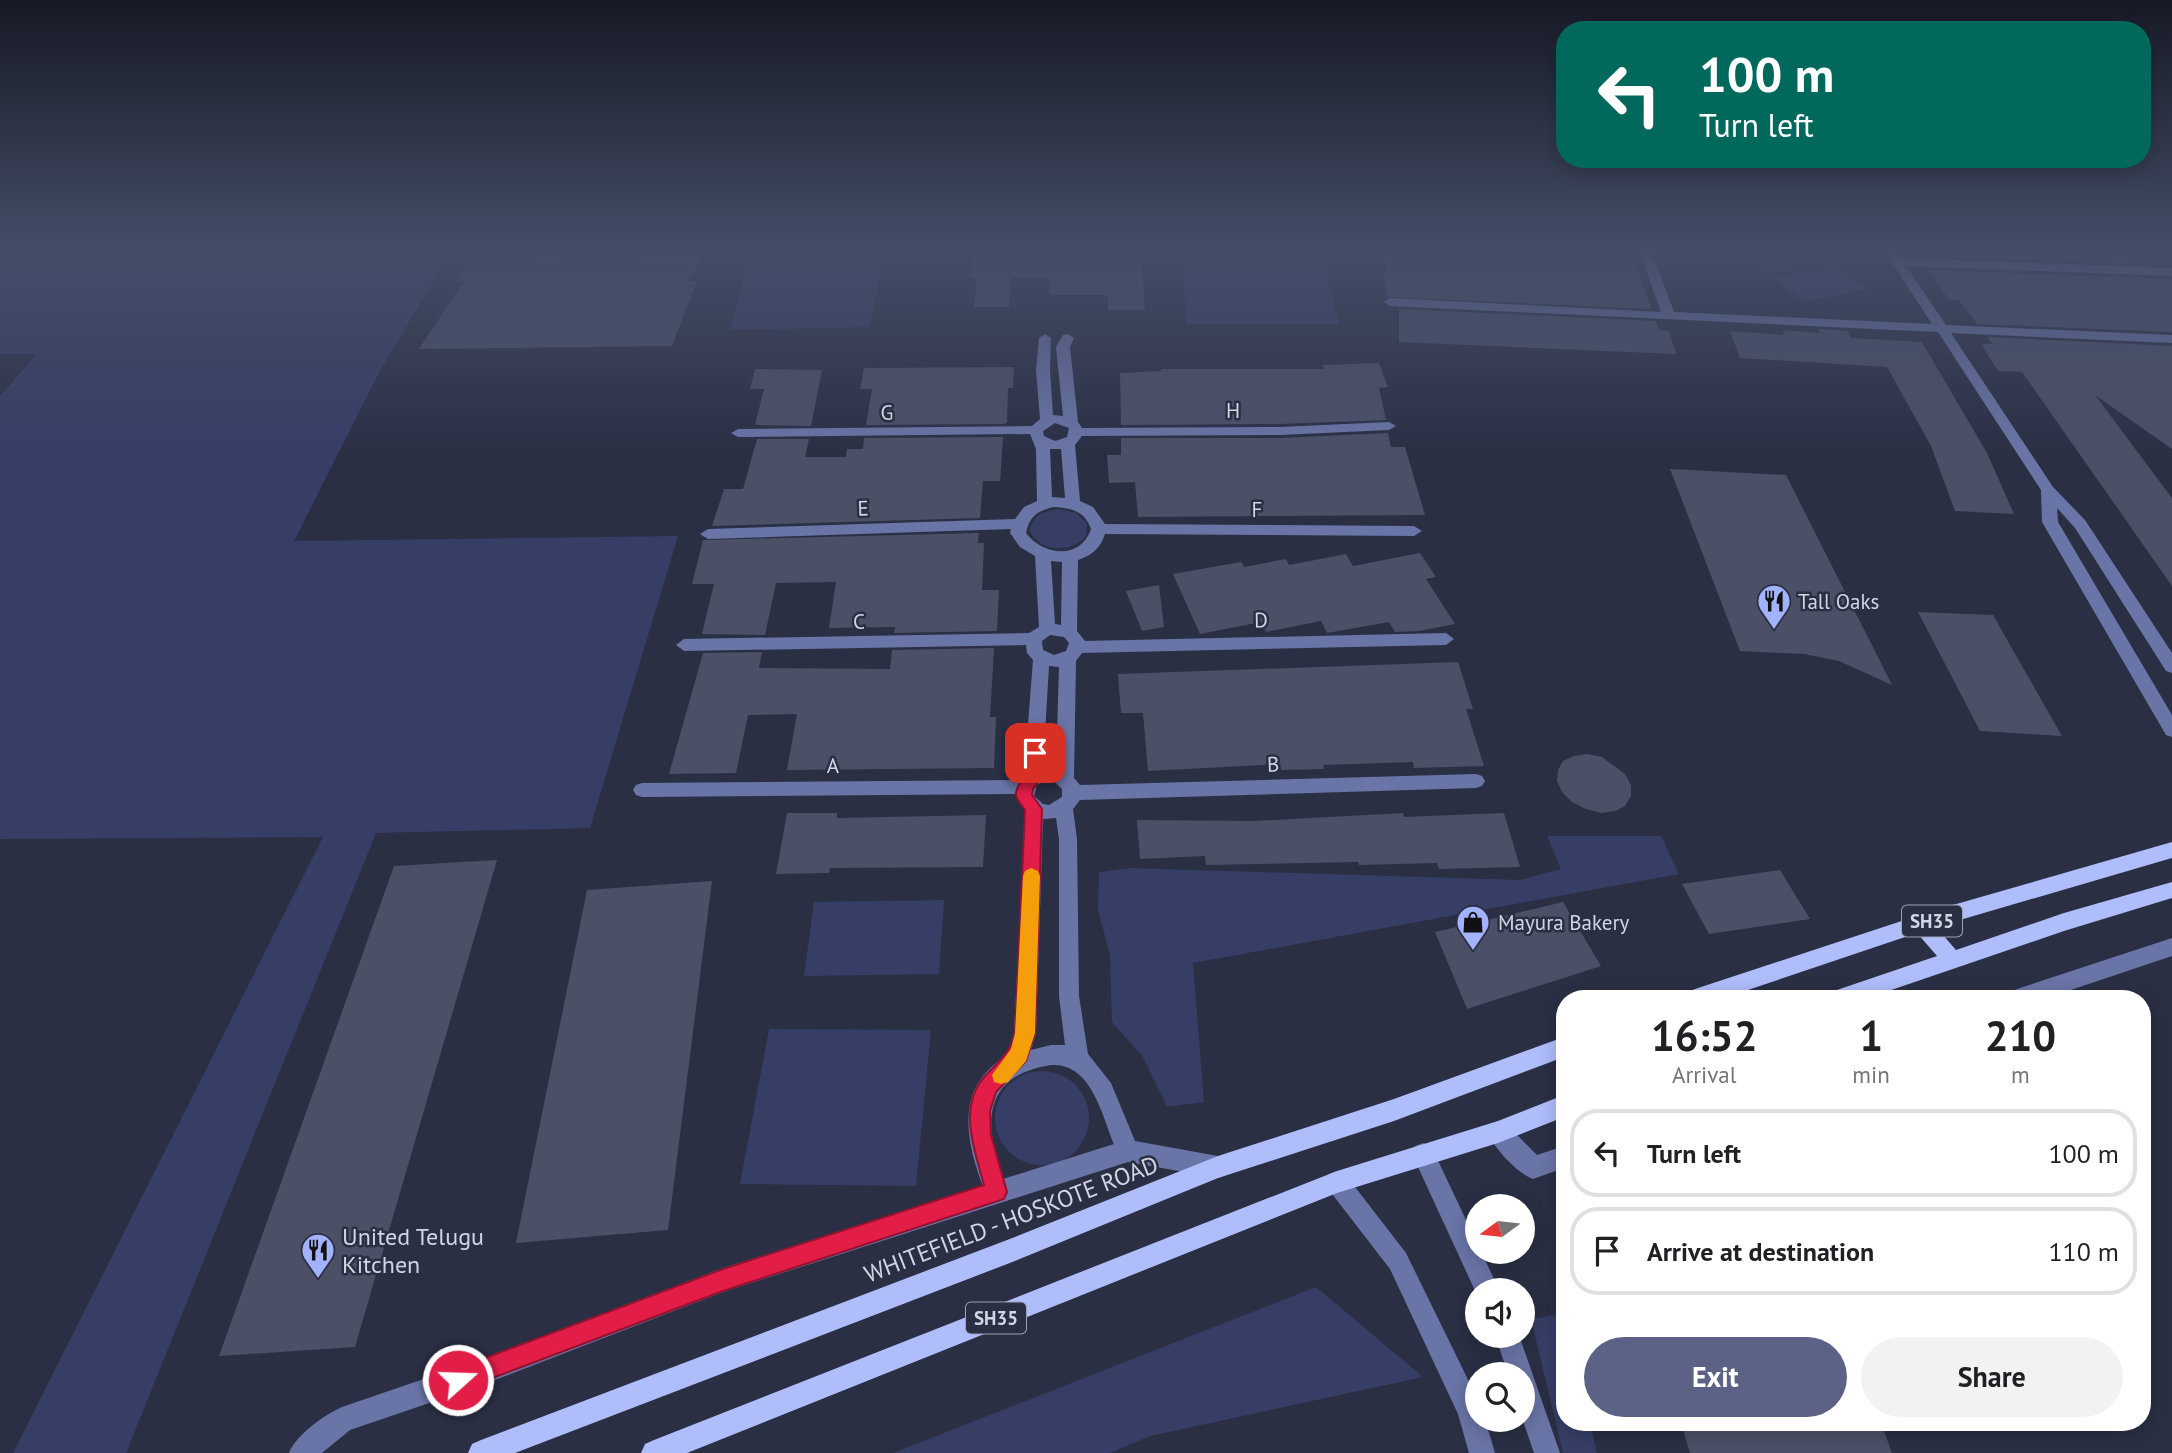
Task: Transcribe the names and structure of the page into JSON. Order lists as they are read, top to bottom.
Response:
{
  "streets": {
    "main road": ["SH35", "WHITEFIELD - HOSKOTE ROAD"],
    "street": [
      "H",
      "G",
      "E",
      "F",
      "D",
      "C",
      "B",
      "A"
    ]
  },
  "crossings": [
    ["H", "G"],
    ["E", "F"],
    ["D", "C"],
    ["B", "A"]
  ],
  "places": {
    "restaurant": ["Tall Oaks", "United Telugu Kitchen"],
    "shop": ["Mayura Bakery"]
  },
  "north": "left",
  "page": {
    "turn": ["100 m", "Turn left"],
    "eta": [
      "16:52",
      "Arrival",
      "1",
      "min",
      "210",
      "m"
    ],
    "list": [
      {
        "name": "Turn left",
        "value": "100 m"
      },
      {
        "name": "Arrive at destination",
        "value": "110 m"
      }
    ],
    "buttons": ["Exit", "Share"]
  }
}
